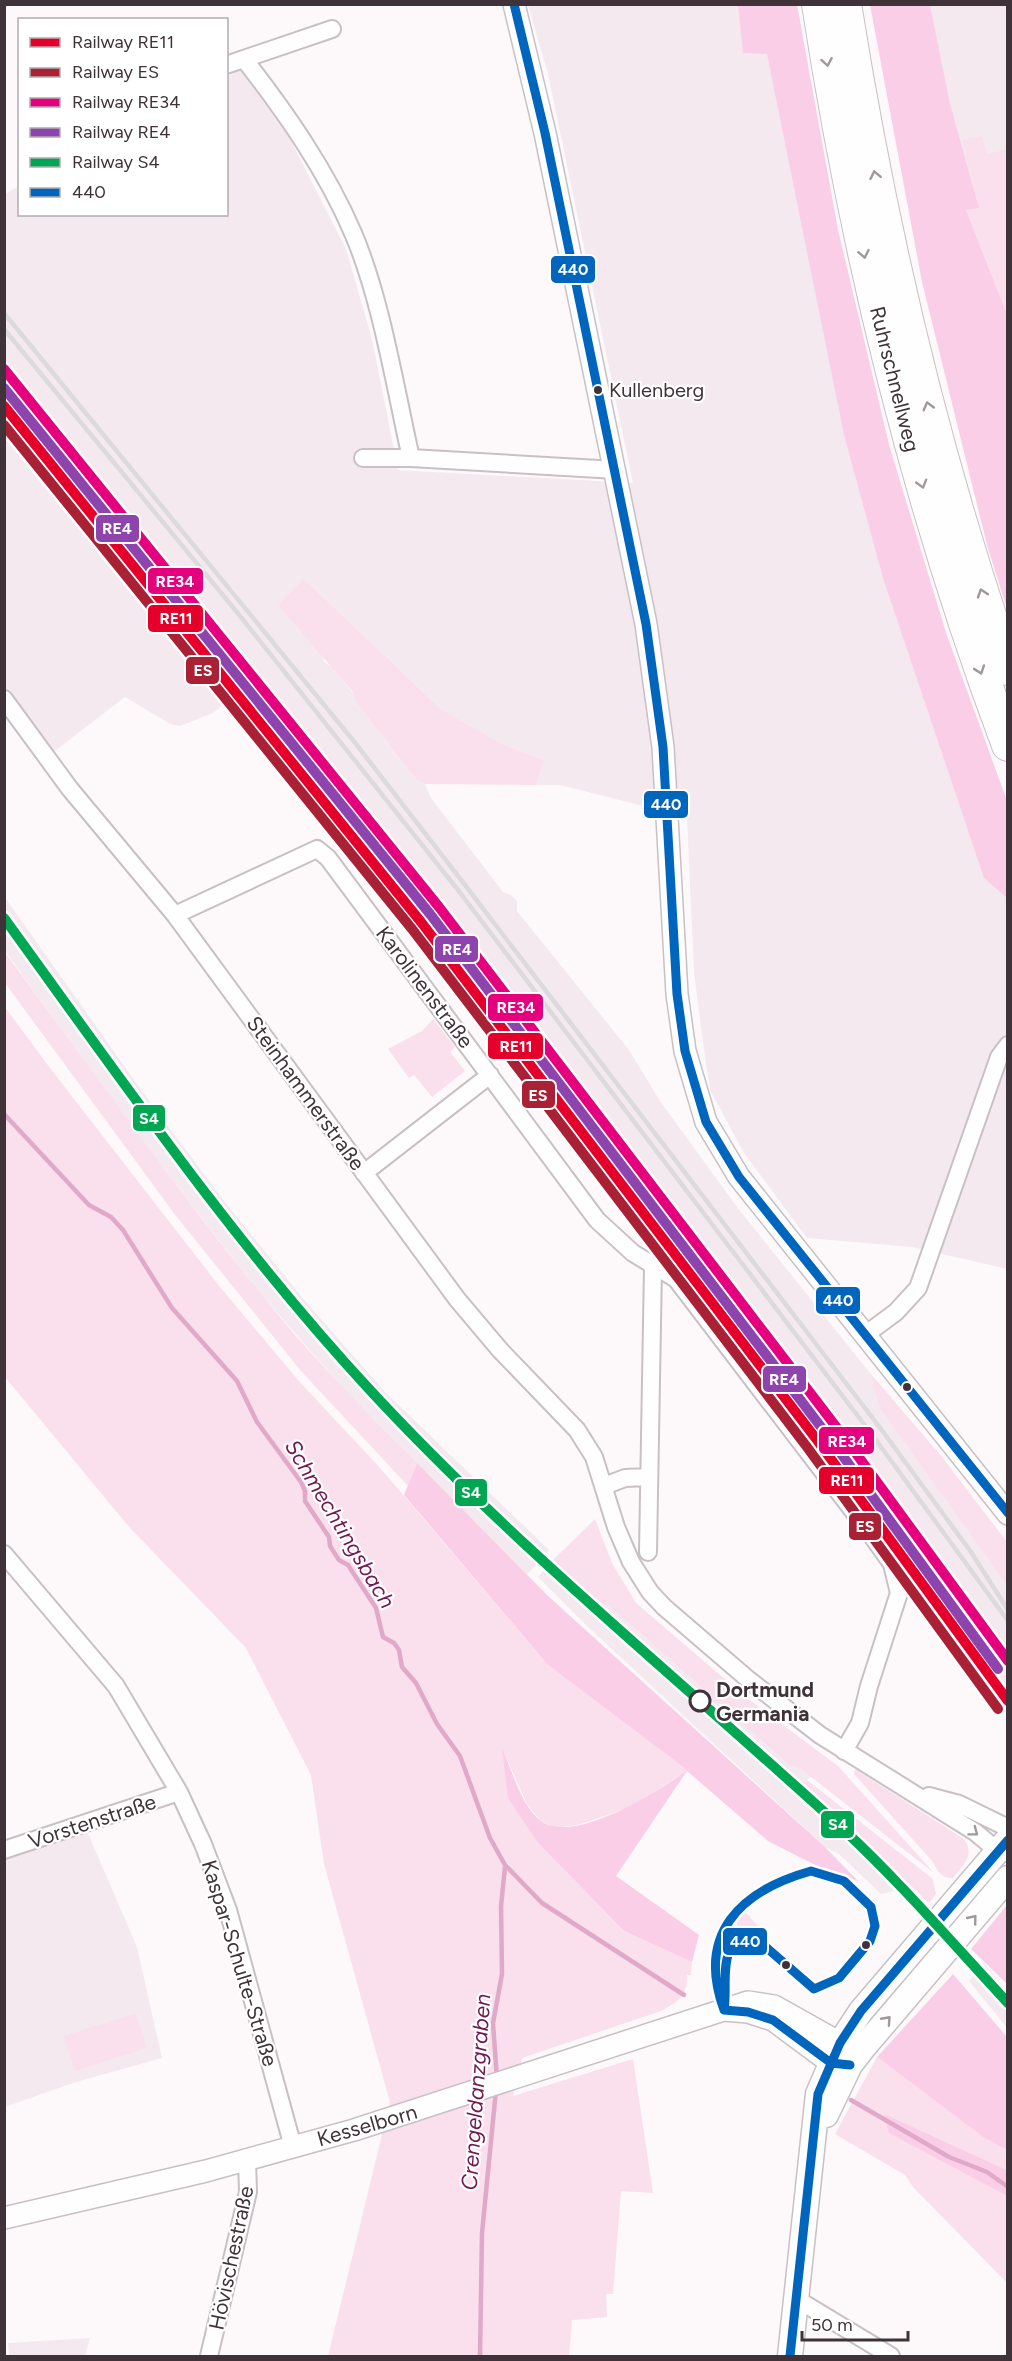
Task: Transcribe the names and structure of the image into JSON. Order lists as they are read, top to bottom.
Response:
{
  "streets": {
    "highway": ["Ruhrschnellweg"],
    "street": [
      "Karolinenstraße",
      "Steinhammerstraße",
      "Vorstenstraße",
      "Kaspar-Schulte-Straße",
      "Kesselborn",
      "Hövischestraße"
    ]
  },
  "crossings": [
    ["Karolinenstraße", "Steinhammerstraße"],
    ["Vorstenstraße", "Kaspar-Schulte-Straße"],
    ["Kaspar-Schulte-Straße", "Kesselborn"],
    ["Kesselborn", "Hövischestraße"]
  ],
  "water": ["Schmechtingsbach", "Crengeldanzgraben"],
  "places": ["Kullenberg", "Dortmund Germania"],
  "lines": [
    "transit line 440",
    "rail line RE34",
    "rail line RE4",
    "rail line RE11",
    "rail line ES",
    "rail line S4"
  ],
  "legend": [
    "Railway RE11",
    "Railway ES",
    "Railway RE34",
    "Railway RE4",
    "Railway S4",
    "440"
  ],
  "scale_bar": "50 m"
}
